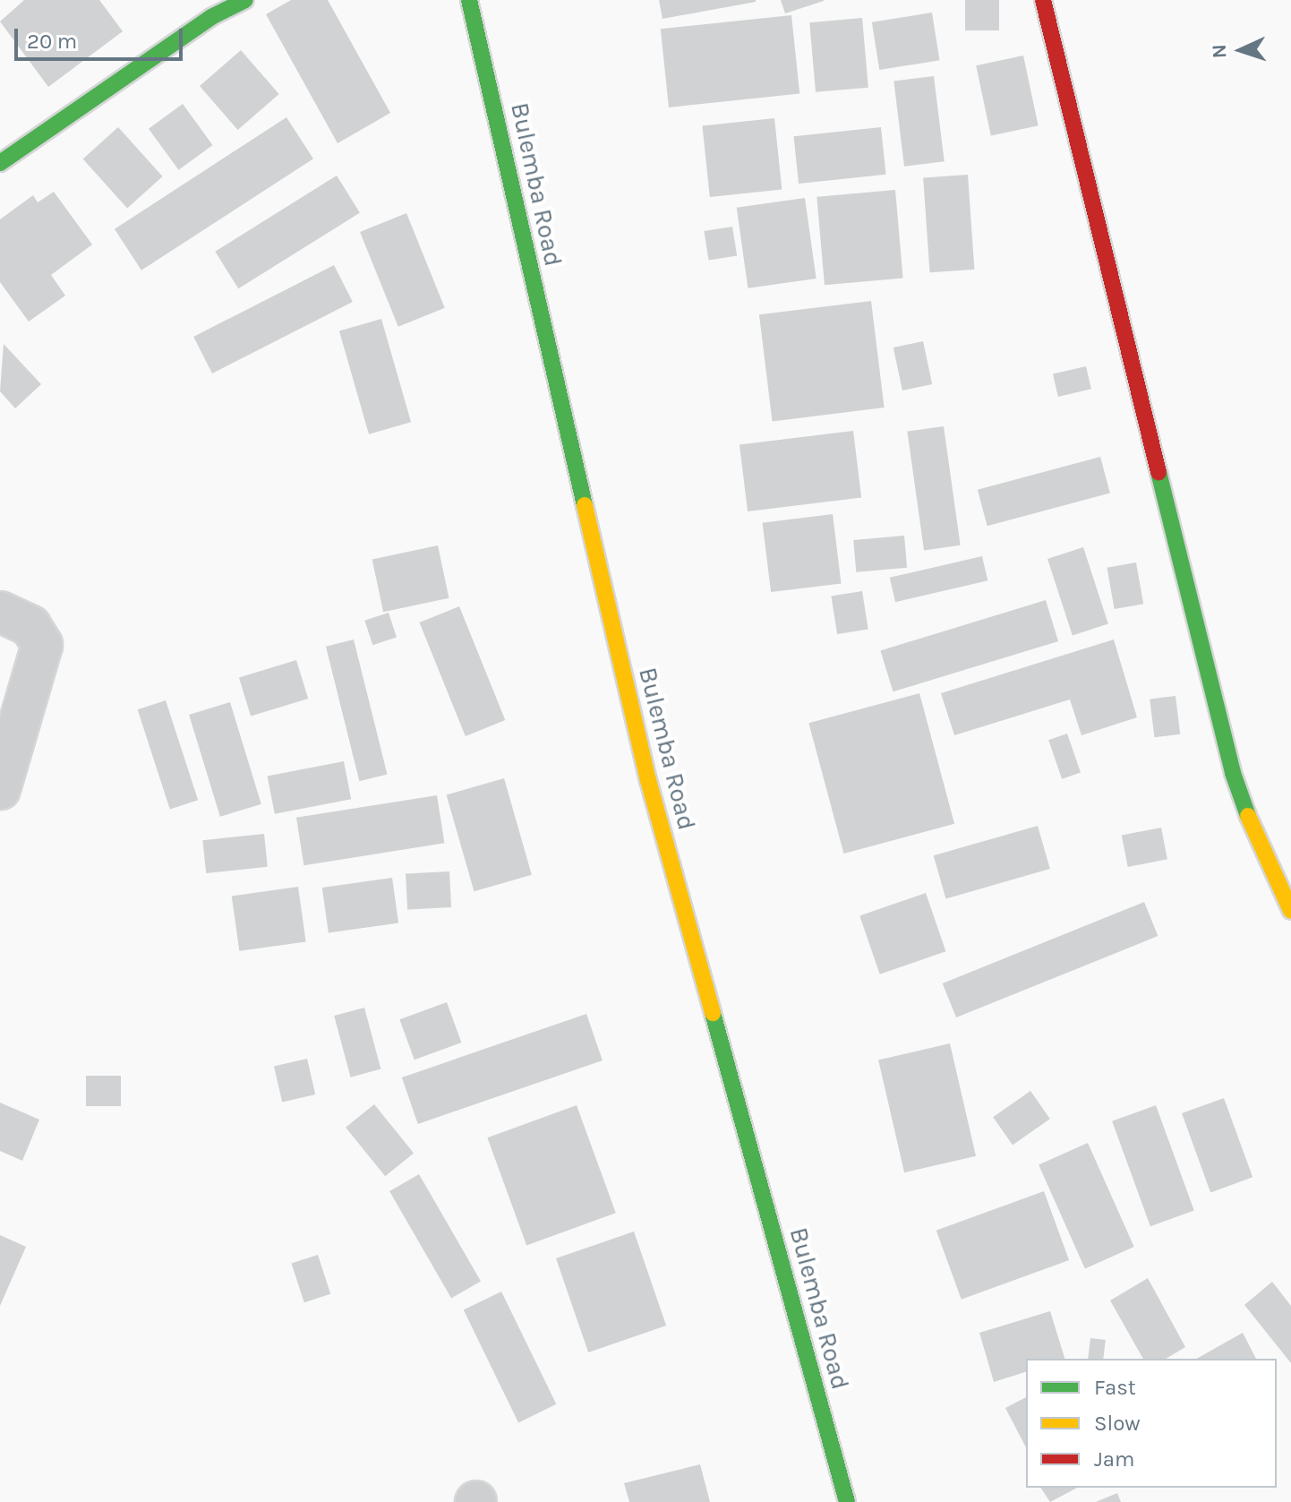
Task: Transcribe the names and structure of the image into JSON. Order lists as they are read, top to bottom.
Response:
{
  "streets": {
    "main road": ["Bulemba Road"]
  },
  "legend": ["Fast", "Slow", "Jam"],
  "scale_bar": "20 m",
  "north": "left"
}
